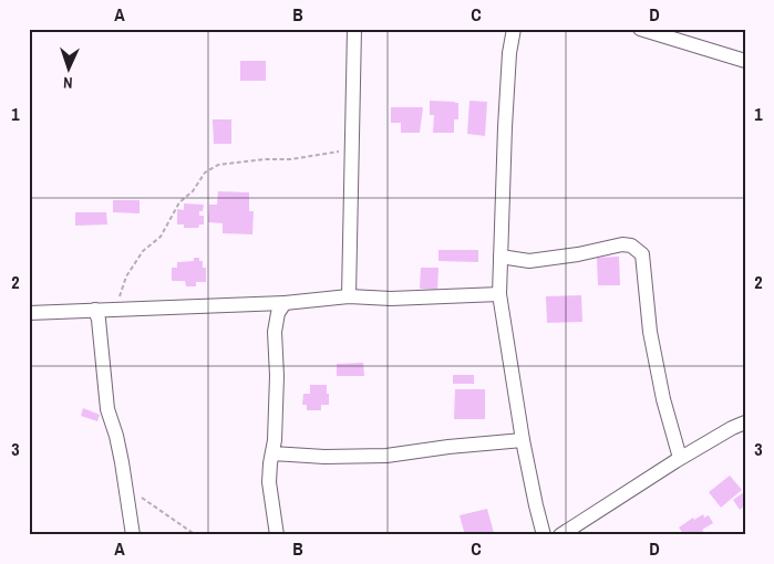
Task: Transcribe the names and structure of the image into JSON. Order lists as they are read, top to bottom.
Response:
{
  "north": "bottom",
  "grid": {
    "columns": [
      "A",
      "B",
      "C",
      "D"
    ],
    "rows": ["1", "2", "3"]
  }
}
